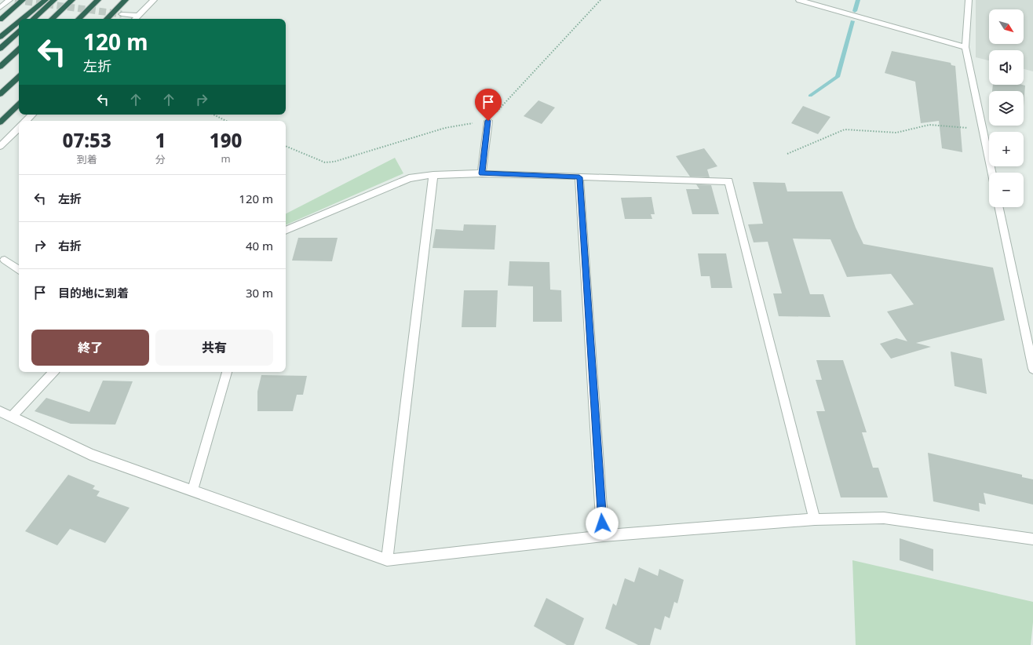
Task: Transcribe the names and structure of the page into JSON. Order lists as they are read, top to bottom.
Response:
{
  "north": "bottom right",
  "page": {
    "map_buttons": ["+", "−"],
    "turn": ["120 m", "左折"],
    "eta": [
      "07:53",
      "到着",
      "1",
      "分",
      "190",
      "m"
    ],
    "list": [
      {
        "name": "左折",
        "value": "120 m"
      },
      {
        "name": "右折",
        "value": "40 m"
      },
      {
        "name": "目的地に到着",
        "value": "30 m"
      }
    ],
    "buttons": ["終了", "共有"]
  }
}
